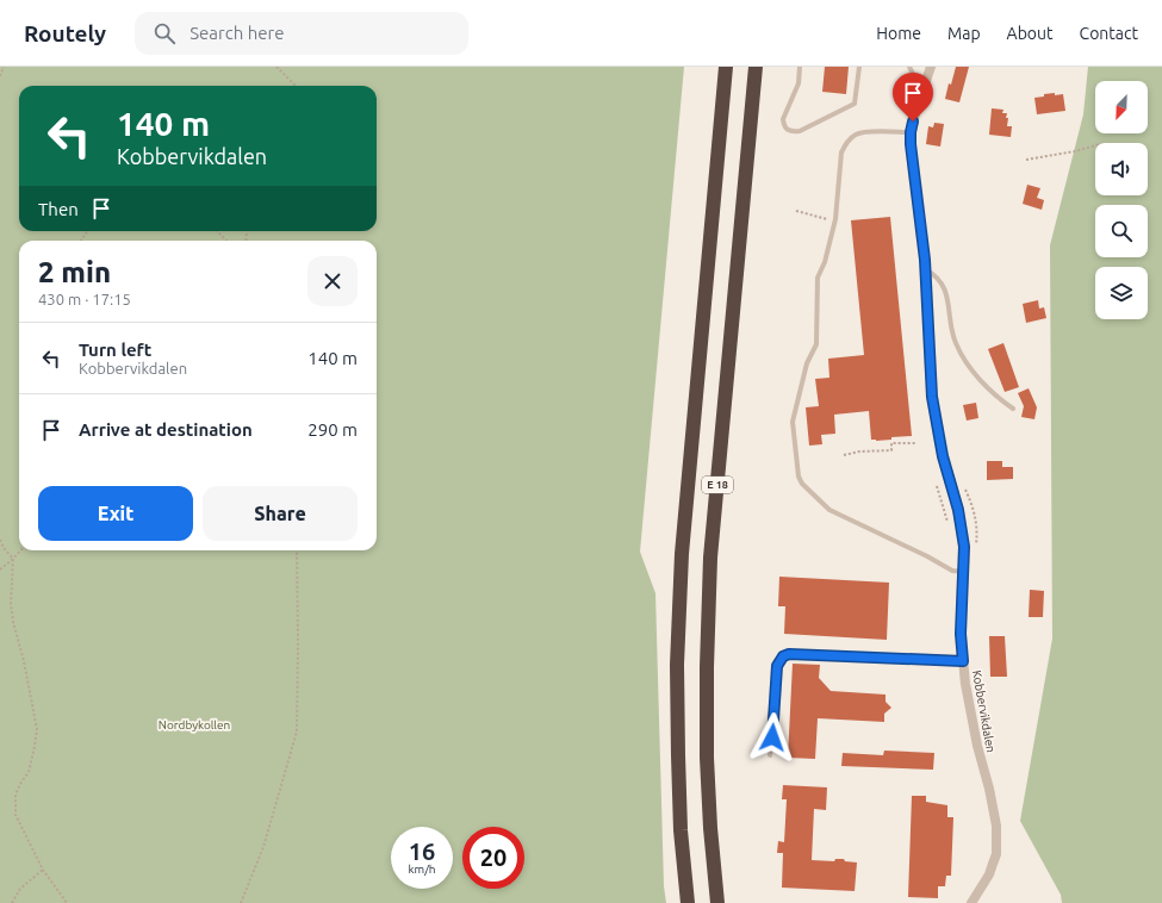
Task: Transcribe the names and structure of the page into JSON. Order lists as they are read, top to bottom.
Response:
{
  "streets": {
    "highway": ["E 18"],
    "street": ["Kobbervikdalen"]
  },
  "parks": ["Nordbykollen"],
  "north": "bottom left",
  "page": {
    "header": "Routely",
    "search": "Search here",
    "nav": [
      "Home",
      "Map",
      "About",
      "Contact"
    ],
    "turn": ["140 m", "Kobbervikdalen"],
    "then": "Then",
    "heading": ["2 min", "430 m · 17:15"],
    "list": [
      {
        "name": "Turn left",
        "note": "Kobbervikdalen",
        "value": "140 m"
      },
      {
        "name": "Arrive at destination",
        "value": "290 m"
      }
    ],
    "buttons": ["Exit", "Share"],
    "speed": "16 km/h",
    "limit": "20"
  }
}
